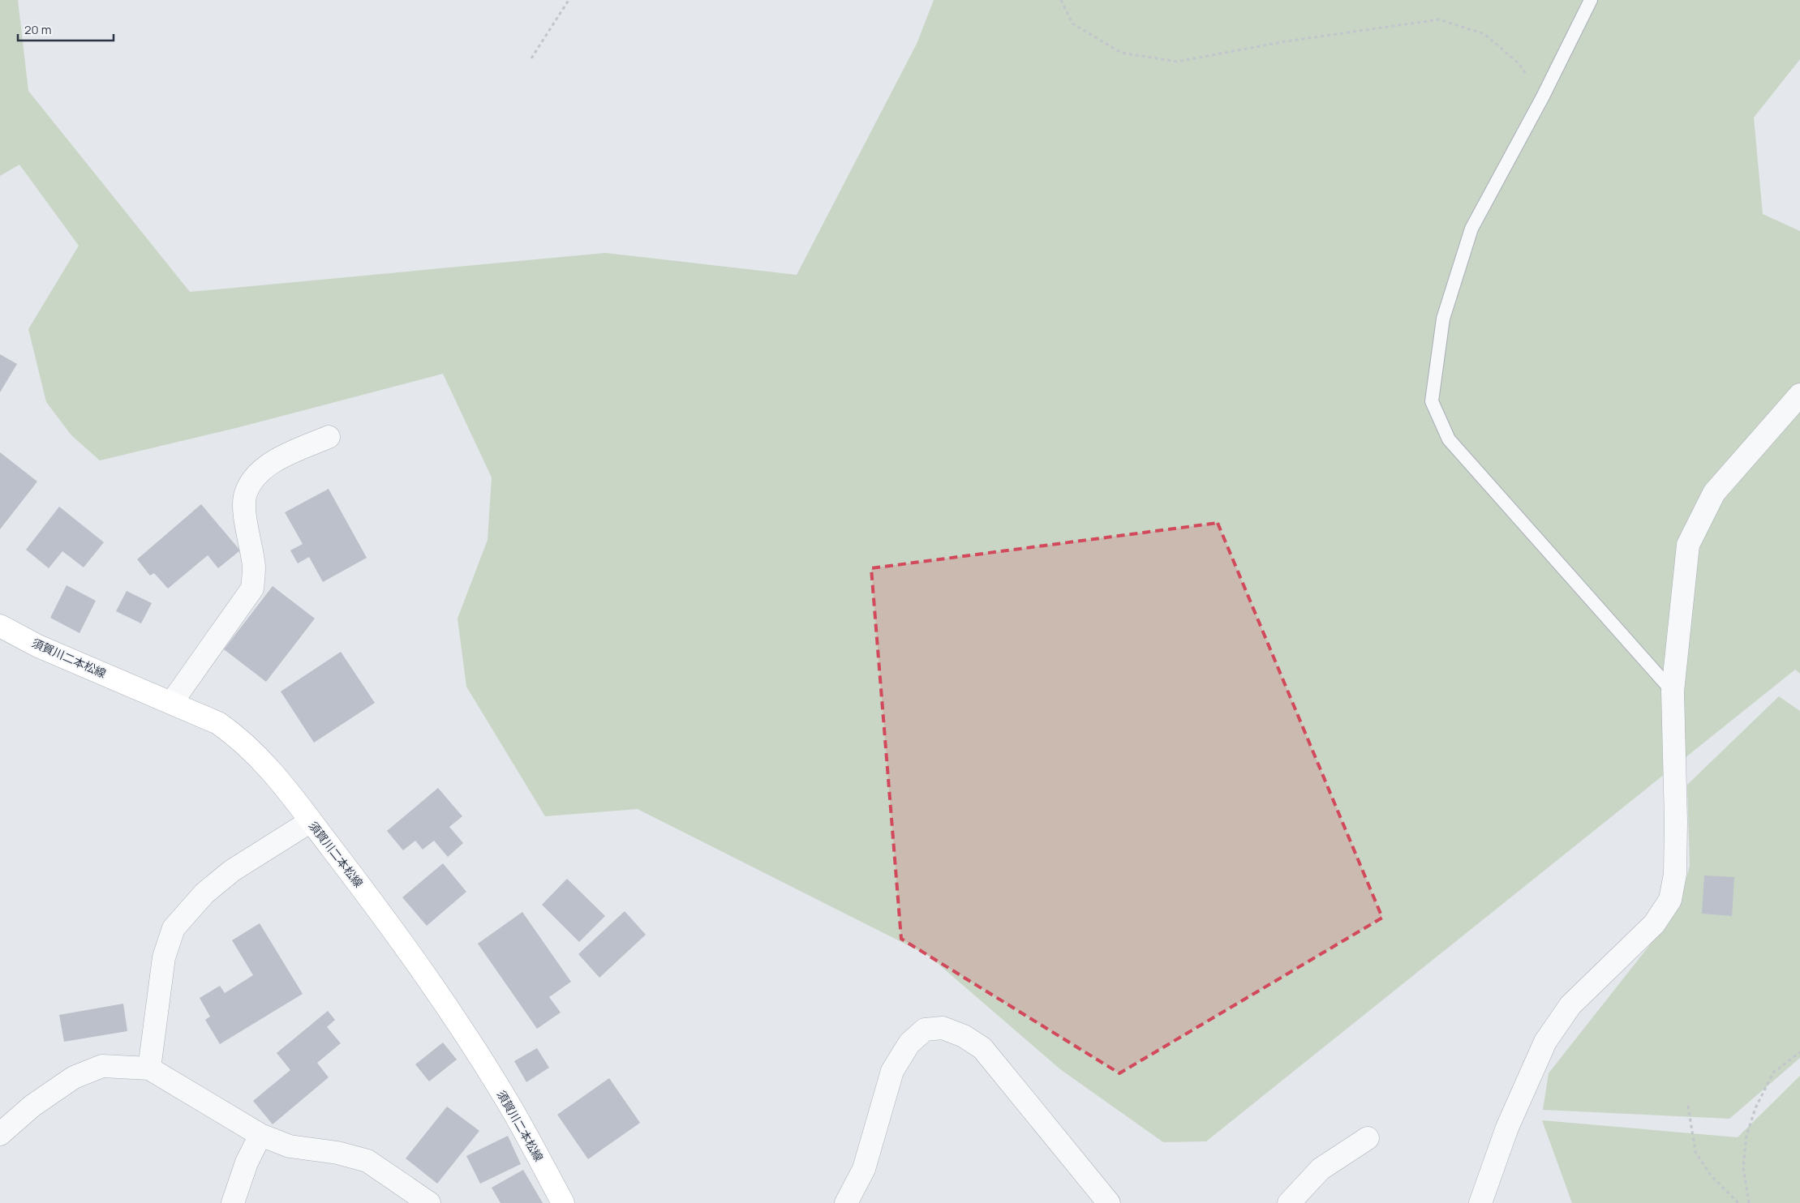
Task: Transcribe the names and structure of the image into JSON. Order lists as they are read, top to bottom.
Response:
{
  "streets": {
    "main road": ["須賀川二本松線"]
  },
  "scale_bar": "20 m"
}
